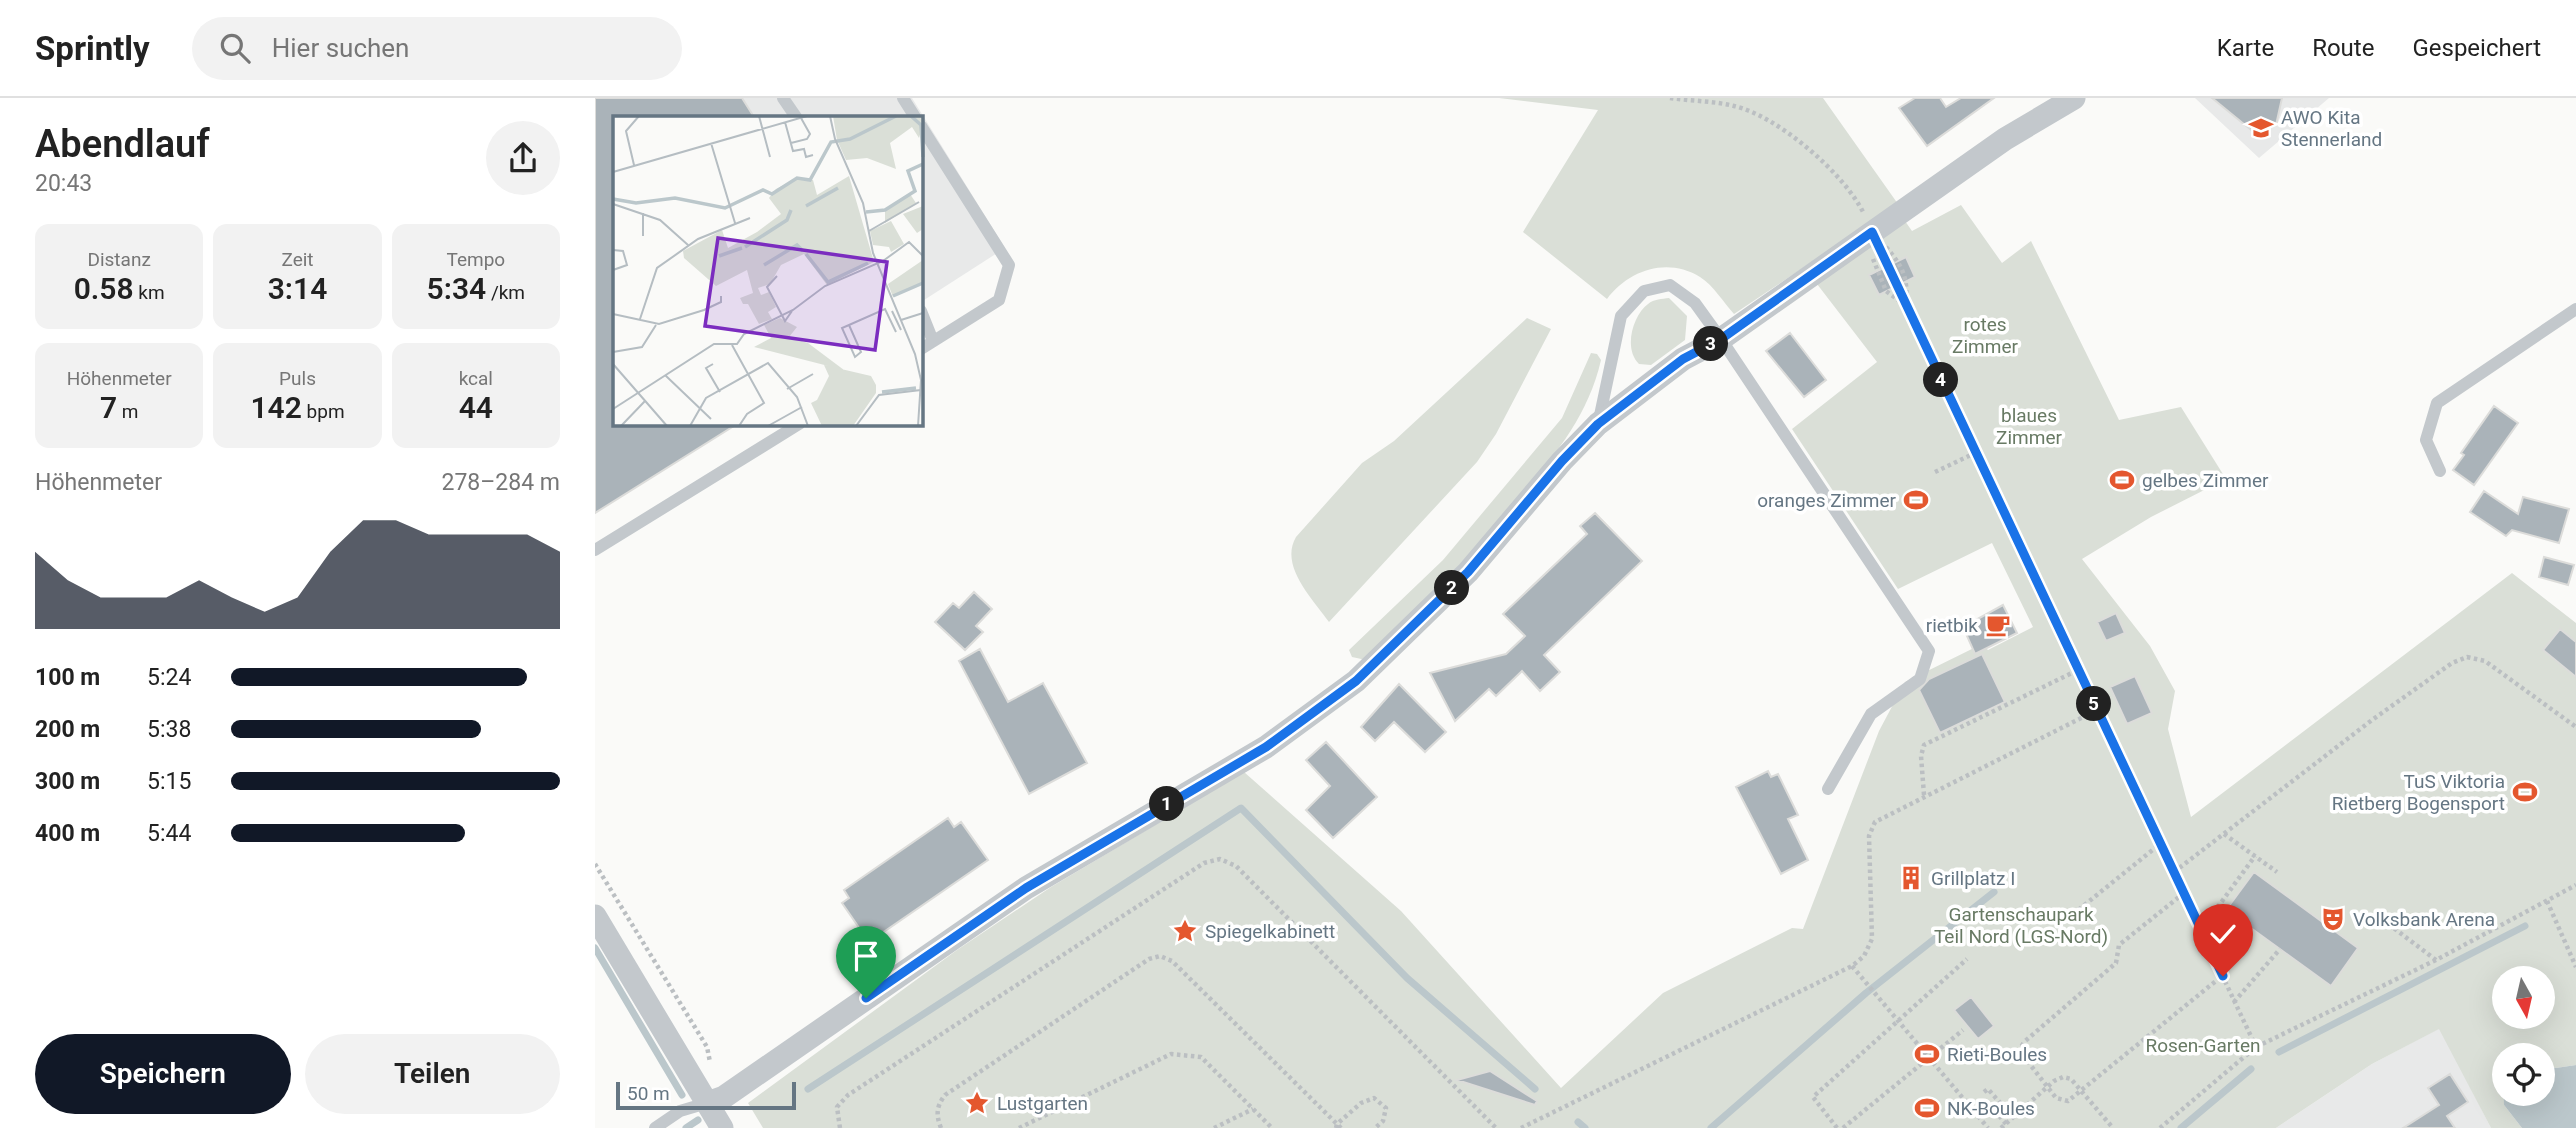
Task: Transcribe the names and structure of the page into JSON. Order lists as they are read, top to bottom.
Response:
{
  "parks": [
    "rotes Zimmer",
    "blaues Zimmer",
    "Gartenschaupark Teil Nord (LGS-Nord)",
    "Rosen-Garten"
  ],
  "places": {
    "school or university": ["AWO Kita Stennerland"],
    "sports": [
      "gelbes Zimmer",
      "oranges Zimmer",
      "TuS Viktoria Rietberg Bogensport",
      "Rieti-Boules",
      "NK-Boules"
    ],
    "cafe": ["rietbik"],
    "building": ["Grillplatz I"],
    "theatre": ["Volksbank Arena"],
    "place": ["Spiegelkabinett", "Lustgarten"]
  },
  "scale_bar": "50 m",
  "north": "bottom",
  "page": {
    "header": "Sprintly",
    "search": "Hier suchen",
    "nav": ["Karte", "Route", "Gespeichert"],
    "heading": ["Abendlauf", "20:43"],
    "stats": [
      ["Distanz", "0.58 km"],
      ["Zeit", "3:14"],
      ["Tempo", "5:34 /km"],
      ["Höhenmeter", "7 m"],
      ["Puls", "142 bpm"],
      ["kcal", "44"]
    ],
    "pins": [
      "3",
      "4",
      "2",
      "5",
      "1"
    ],
    "chart": ["Höhenmeter", "278–284 m"],
    "list": [
      {
        "name": "100 m",
        "note": "5:24"
      },
      {
        "name": "200 m",
        "note": "5:38"
      },
      {
        "name": "300 m",
        "note": "5:15"
      },
      {
        "name": "400 m",
        "note": "5:44"
      }
    ],
    "buttons": ["Speichern", "Teilen"],
    "scale": "50 m"
  }
}
